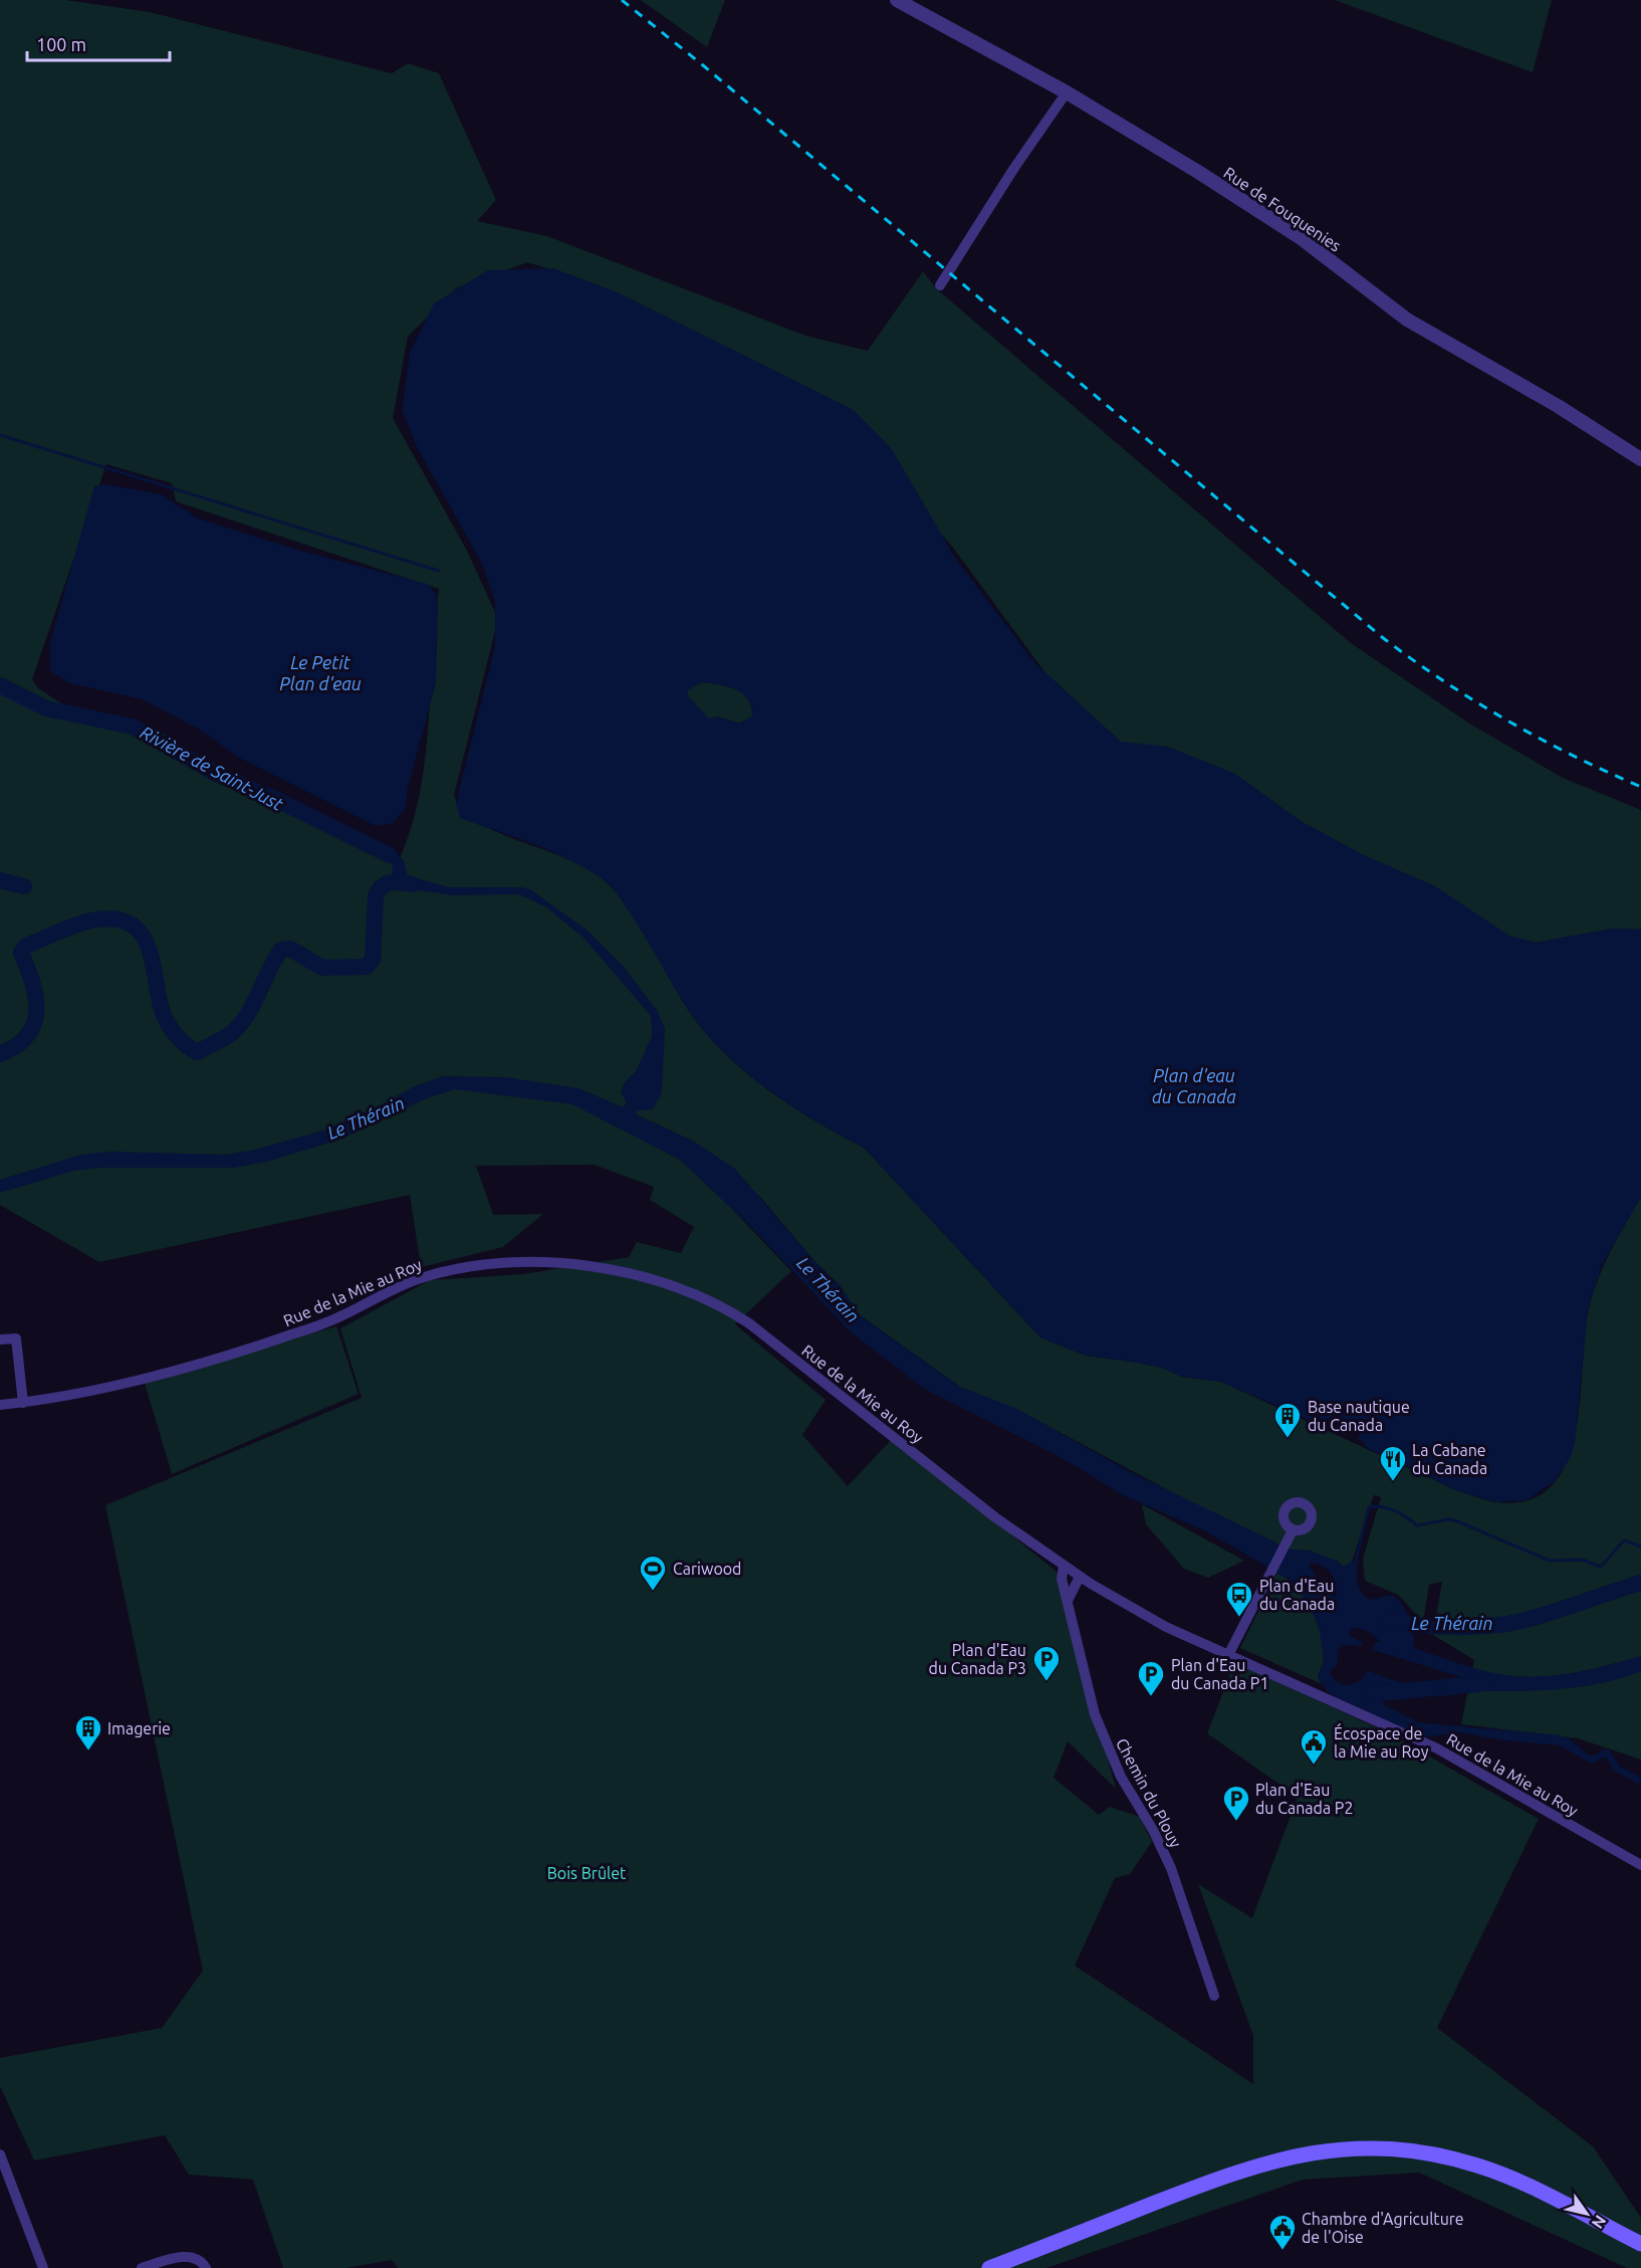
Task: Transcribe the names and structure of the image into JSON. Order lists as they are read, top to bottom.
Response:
{
  "streets": {
    "street": ["Rue de Fouquenies", "Rue de la Mie au Roy", "Chemin du Plouy"]
  },
  "crossings": [
    ["Rue de la Mie au Roy", "Chemin du Plouy"]
  ],
  "water": [
    "Le Petit Plan d'eau",
    "Rivière de Saint-Just",
    "Plan d'eau du Canada",
    "Le Thérain"
  ],
  "parks": ["Bois Brûlet"],
  "places": {
    "building": ["Base nautique du Canada", "Imagerie"],
    "restaurant": ["La Cabane du Canada"],
    "sports": ["Cariwood"],
    "bus stop": ["Plan d'Eau du Canada"],
    "parking": ["Plan d'Eau du Canada P3", "Plan d'Eau du Canada P1", "Plan d'Eau du Canada P2"],
    "public building": ["Écospace de la Mie au Roy", "Chambre d'Agriculture de l'Oise"]
  },
  "scale_bar": "100 m",
  "north": "bottom right"
}
